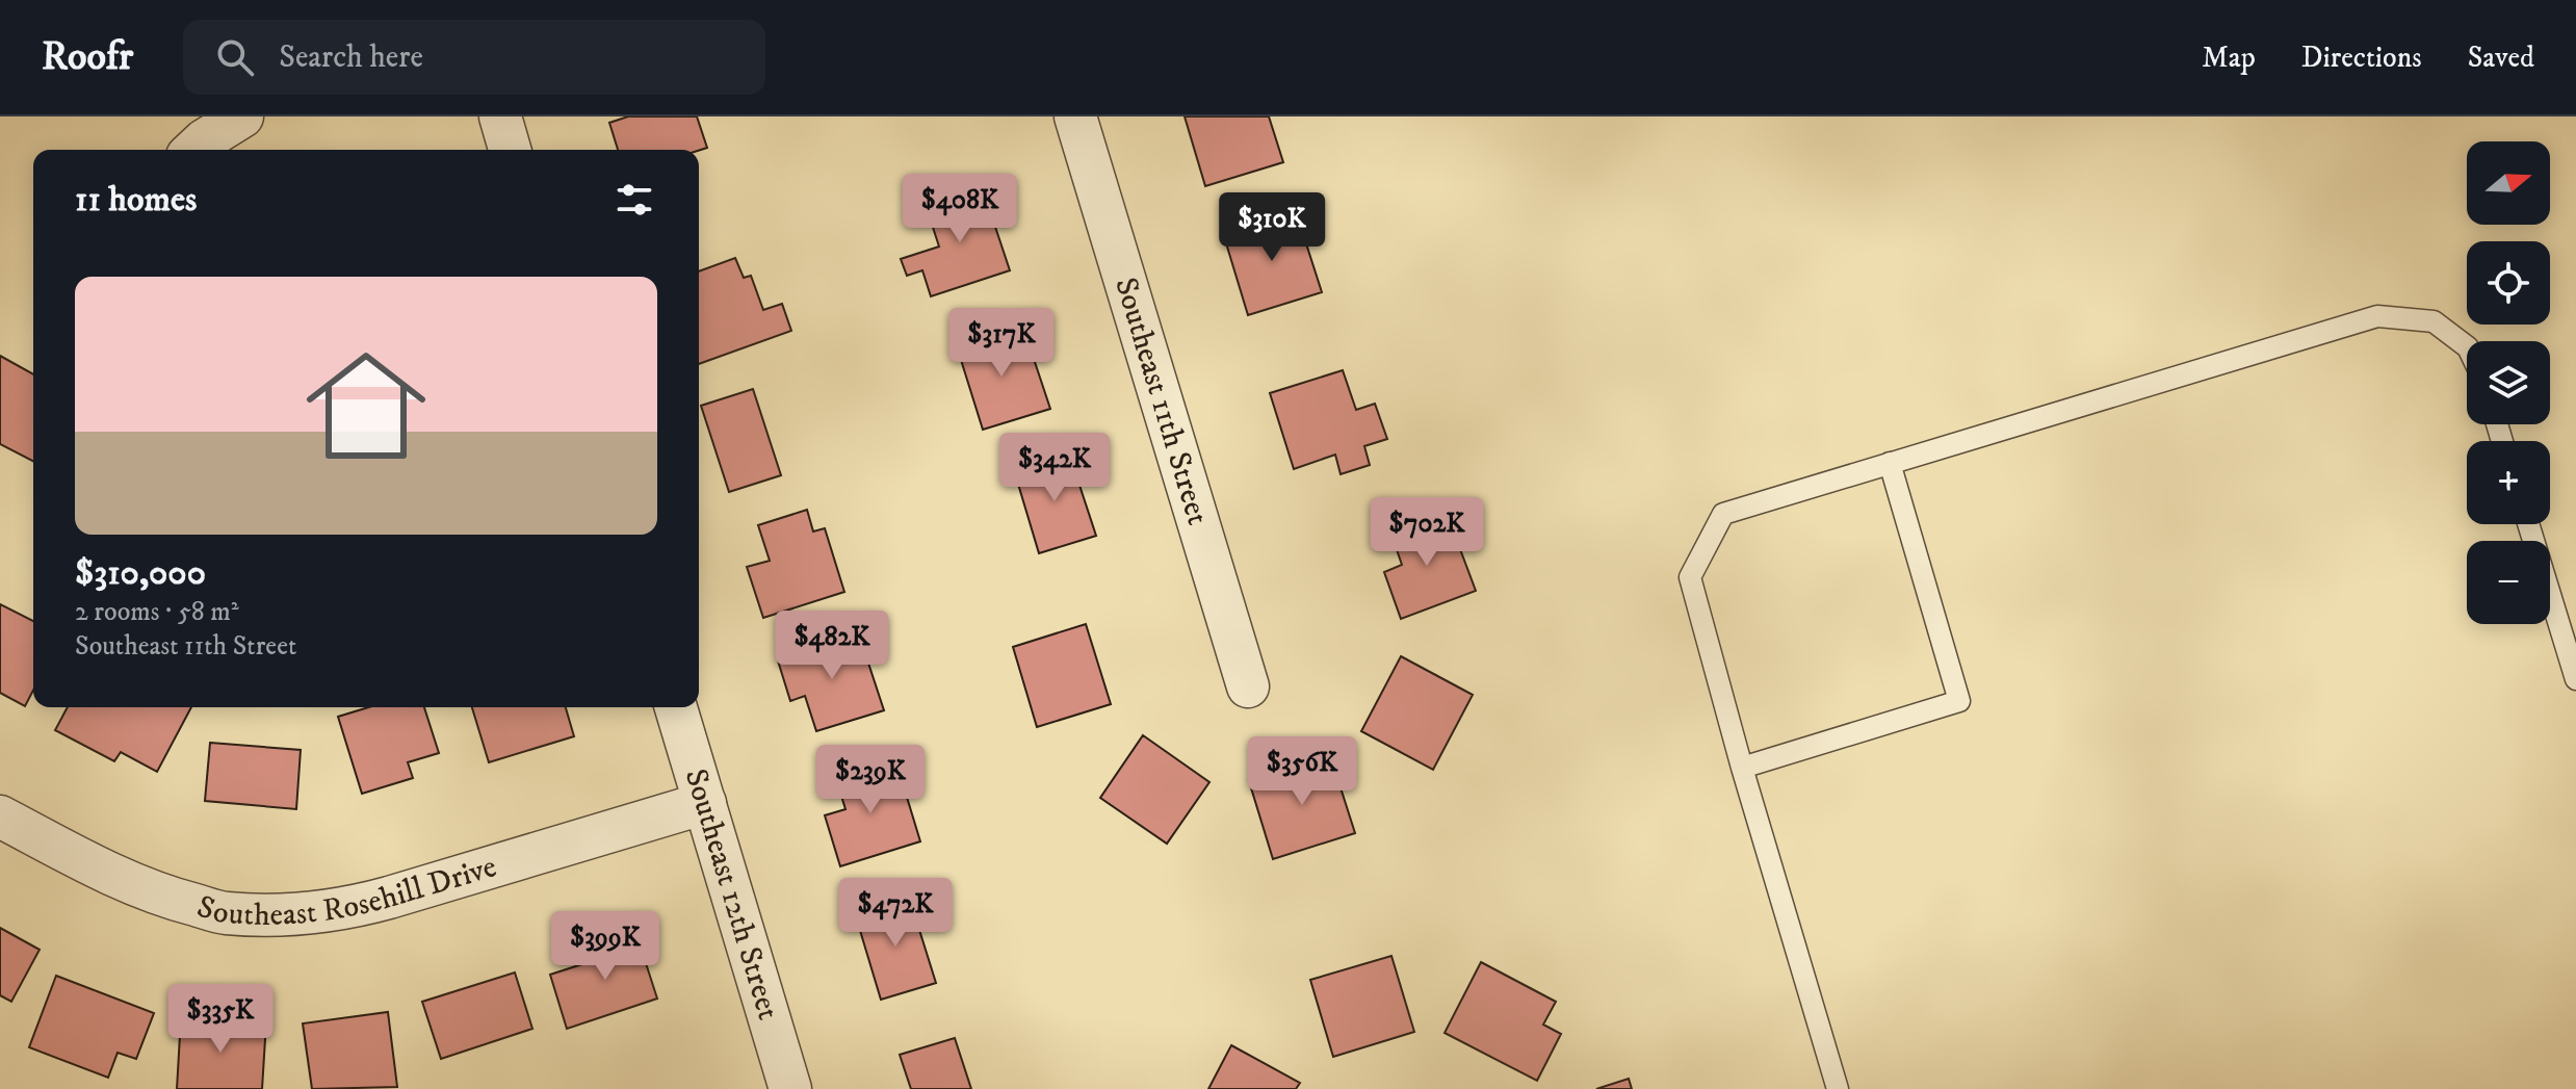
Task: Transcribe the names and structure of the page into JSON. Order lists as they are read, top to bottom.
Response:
{
  "streets": {
    "street": ["Southeast 11th Street", "Southeast Rosehill Drive", "Southeast 12th Street"]
  },
  "crossings": [
    ["Southeast Rosehill Drive", "Southeast 12th Street"]
  ],
  "north": "right",
  "page": {
    "header": "Roofr",
    "search": "Search here",
    "nav": ["Map", "Directions", "Saved"],
    "map_buttons": ["+", "−"],
    "heading": "11 homes",
    "price": [
      "$408K",
      "$310K",
      "$317K",
      "$342K",
      "$702K",
      "$482K",
      "$356K",
      "$239K",
      "$472K",
      "$399K",
      "$335K"
    ],
    "list": [
      {
        "name": "$310,000",
        "note": "2 rooms · 58 m² · Southeast 11th Street"
      }
    ]
  }
}
